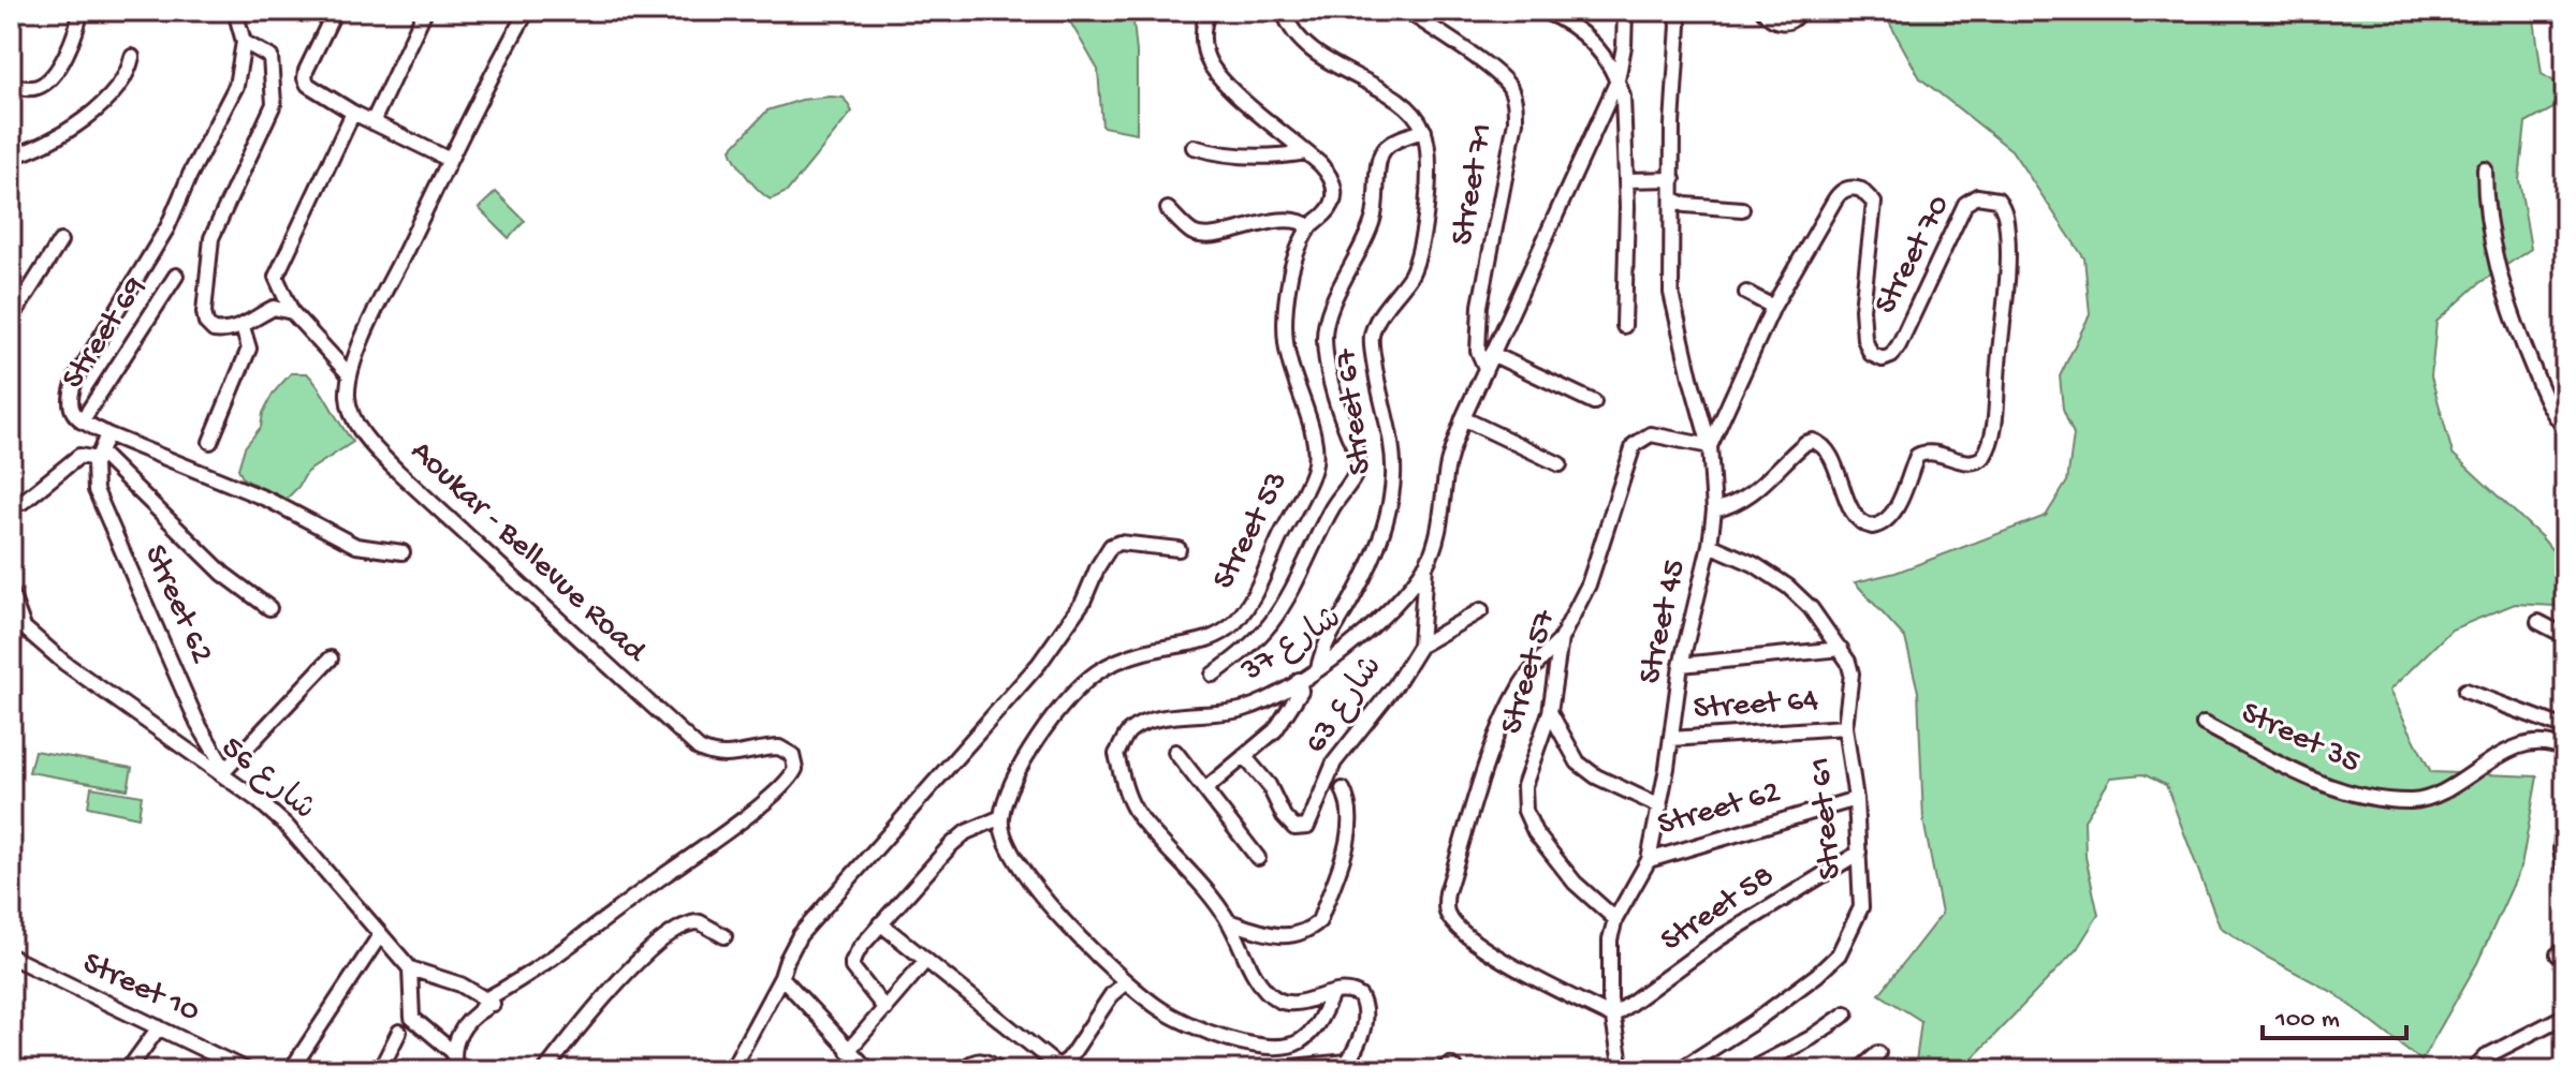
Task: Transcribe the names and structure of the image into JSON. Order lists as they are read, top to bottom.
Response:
{
  "streets": {
    "street": [
      "Street 71",
      "Street 70",
      "Street 69",
      "Street 67",
      "Street 53",
      "Aoukar - Bellevue Road",
      "Street 62",
      "Street 45",
      "شارع 37",
      "Street 57",
      "شارع 63",
      "Street 64",
      "Street 35",
      "شارع 56",
      "Street 61",
      "Street 58",
      "Street 10"
    ]
  },
  "crossings": [
    ["Street 71", "شارع 37"],
    ["Street 70", "Street 45"],
    ["Street 70", "Street 57"],
    ["Street 67", "شارع 37"],
    ["Street 62", "Street 45"],
    ["Street 62", "شارع 56"],
    ["Street 62", "Street 61"],
    ["Street 45", "Street 57"],
    ["Street 45", "Street 64"],
    ["Street 45", "Street 61"],
    ["Street 45", "Street 58"],
    ["شارع 37", "شارع 63"],
    ["Street 64", "Street 61"],
    ["Street 61", "Street 58"]
  ],
  "scale_bar": "100 m"
}
